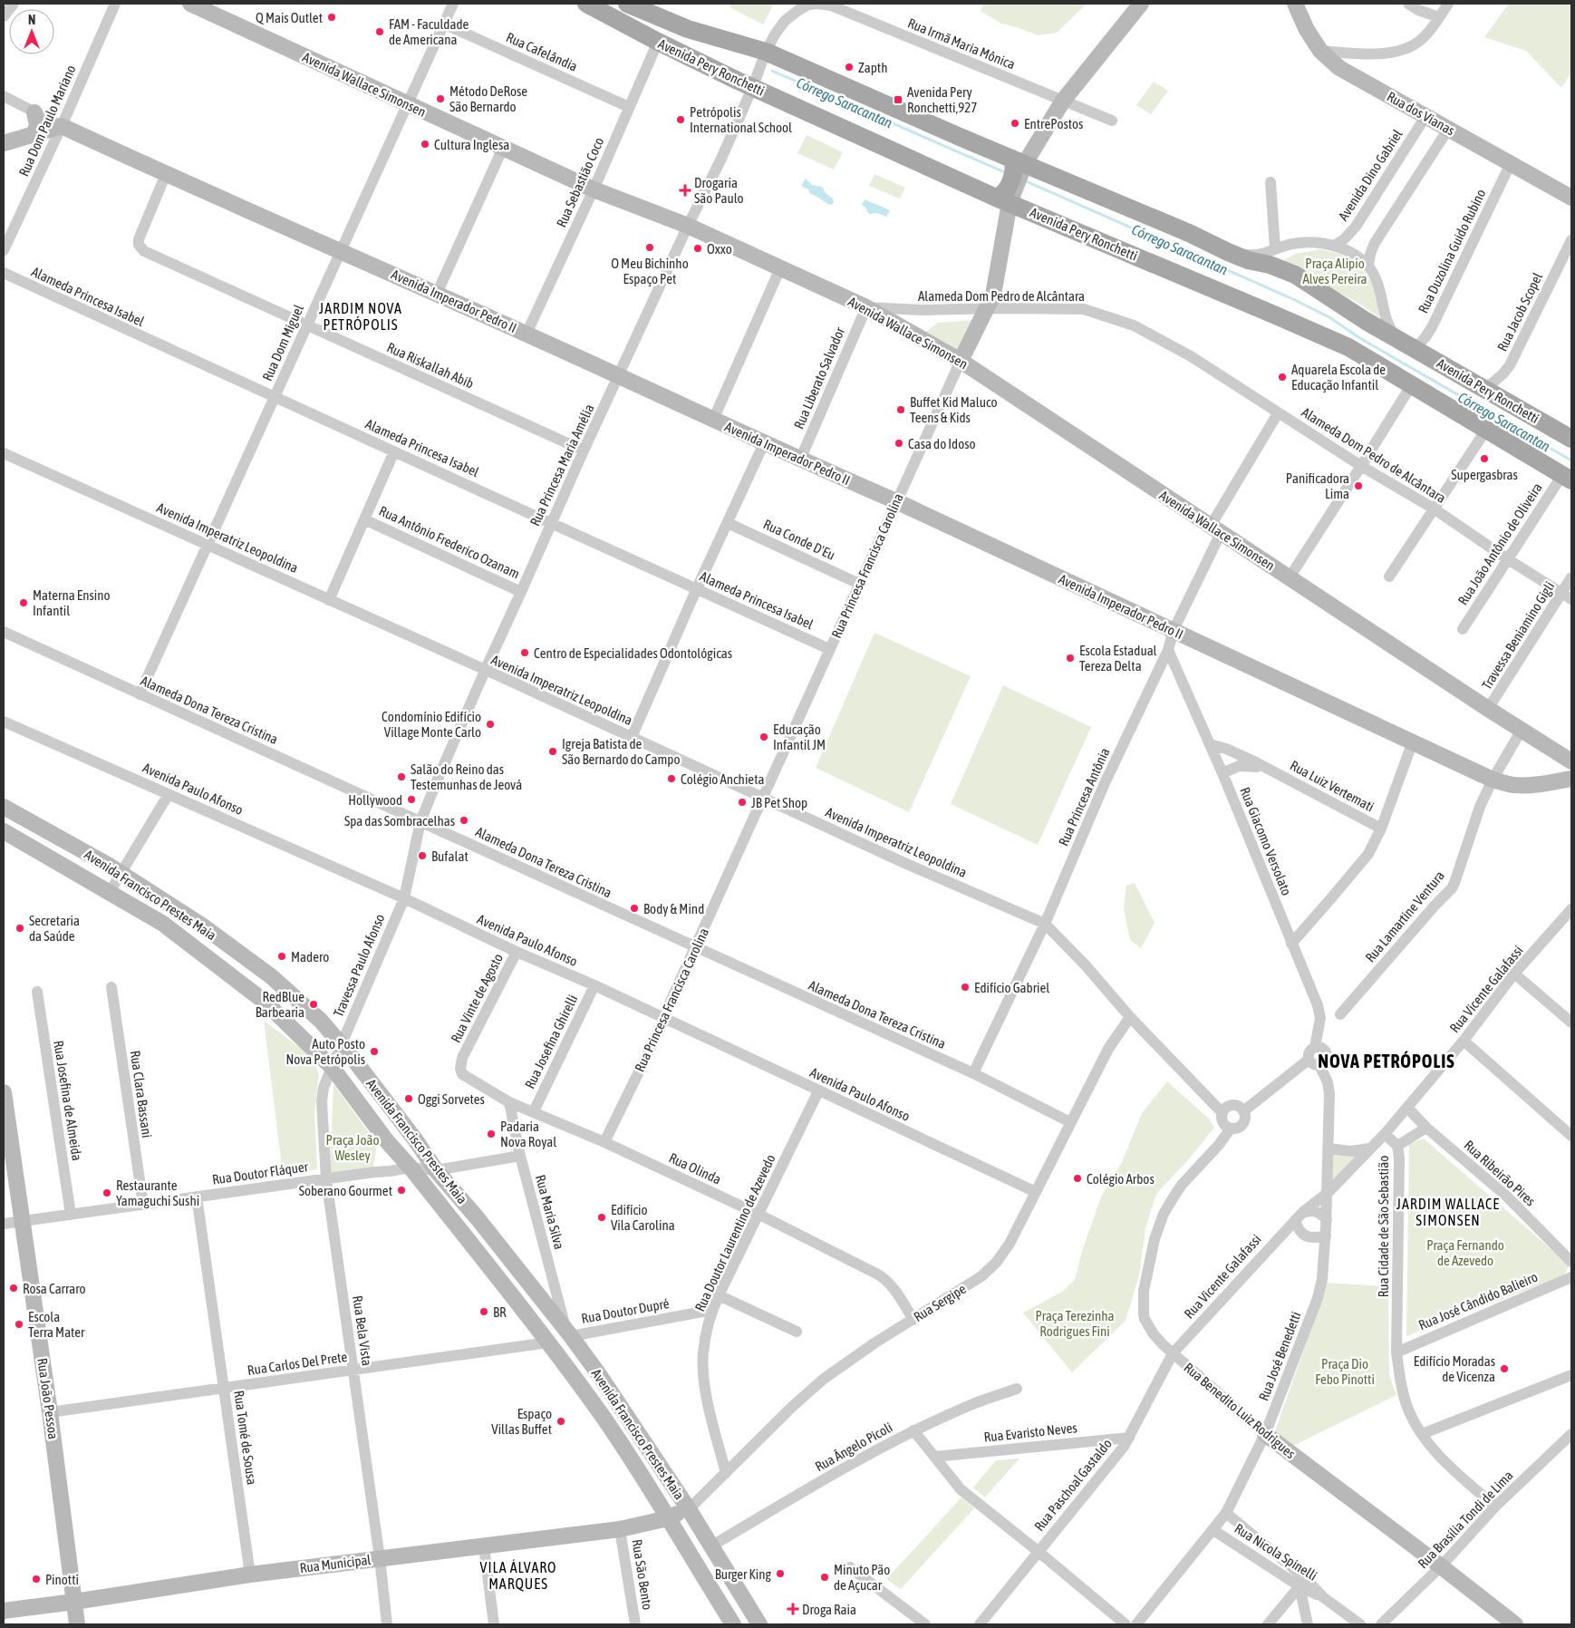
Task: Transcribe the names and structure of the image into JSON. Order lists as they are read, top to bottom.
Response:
{
  "streets": {
    "main road": ["Avenida Pery Ronchetti"],
    "street": [
      "Rua Irmã Maria Mônica",
      "Rua Cafelândia",
      "Avenida Wallace Simonsen",
      "Rua dos Vianas",
      "Rua Dom Paulo Mariano",
      "Avenida Dino Gabriel",
      "Rua Sebastião Coco",
      "Rua Duzolina Guido Rubino",
      "Alameda Dom Pedro de Alcântara",
      "Alameda Princesa Isabel",
      "Avenida Imperador Pedro II",
      "Rua Jacob Scopel",
      "Rua Dom Miguel",
      "Rua Riskallah Abib",
      "Rua Liberato Salvador",
      "Rua Princesa Maria Amélia",
      "Avenida Imperatriz Leopoldina",
      "Rua Conde D'Eu",
      "Rua Antônio Frederico Ozanam",
      "Rua João Antônio de Oliveira",
      "Rua Princesa Francisca Carolina",
      "Travessa Beniamino Gigli",
      "Alameda Dona Tereza Cristina",
      "Rua Luiz Vertemati",
      "Avenida Paulo Afonso",
      "Rua Princesa Antônia",
      "Rua Giacomo Versolato",
      "Avenida Francisco Prestes Maia",
      "Rua Lamartine Ventura",
      "Travessa Paulo Afonso",
      "Rua Vicente Galafassi",
      "Rua Vinte de Agosto",
      "Rua Josefina Ghirelli",
      "Rua Clara Bassani",
      "Rua Josefina de Almeida",
      "Rua Olinda",
      "Rua Doutor Fláquer",
      "Rua Ribeirão Pires",
      "Rua Maria Silva",
      "Rua Cidade de São Sebastião",
      "Rua Doutor Laurentino de Azevedo",
      "Rua José Cândido Balieiro",
      "Rua Sergipe",
      "Rua Doutor Dupré",
      "Rua Bela Vista",
      "Rua José Benedetti",
      "Rua Carlos Del Prete",
      "Rua João Pessoa",
      "Rua Benedito Luiz Rodrigues",
      "Rua Evaristo Neves",
      "Rua Tomé de Sousa",
      "Rua Ângelo Picoli",
      "Rua Paschoal Gastaldo",
      "Rua Brasília Tondi de Lima",
      "Rua Nicola Spinelli",
      "Rua Municipal",
      "Rua São Bento"
    ]
  },
  "crossings": [
    ["Rua Irmã Maria Mônica", "Avenida Pery Ronchetti"],
    ["Rua Irmã Maria Mônica", "Rua Princesa Maria Amélia"],
    ["Rua Cafelândia", "Rua Sebastião Coco"],
    ["Rua Cafelândia", "Rua Dom Miguel"],
    ["Avenida Pery Ronchetti", "Avenida Dino Gabriel"],
    ["Avenida Pery Ronchetti", "Rua Sebastião Coco"],
    ["Avenida Pery Ronchetti", "Rua Duzolina Guido Rubino"],
    ["Avenida Pery Ronchetti", "Rua Jacob Scopel"],
    ["Avenida Pery Ronchetti", "Rua Princesa Maria Amélia"],
    ["Avenida Pery Ronchetti", "Rua João Antônio de Oliveira"],
    ["Avenida Pery Ronchetti", "Rua Princesa Francisca Carolina"],
    ["Avenida Wallace Simonsen", "Rua Sebastião Coco"],
    ["Avenida Wallace Simonsen", "Alameda Dom Pedro de Alcântara"],
    ["Avenida Wallace Simonsen", "Rua Dom Miguel"],
    ["Avenida Wallace Simonsen", "Rua Liberato Salvador"],
    ["Avenida Wallace Simonsen", "Rua Princesa Maria Amélia"],
    ["Avenida Wallace Simonsen", "Rua Princesa Francisca Carolina"],
    ["Avenida Wallace Simonsen", "Travessa Beniamino Gigli"],
    ["Avenida Wallace Simonsen", "Rua Princesa Antônia"],
    ["Avenida Wallace Simonsen", "Rua Lamartine Ventura"],
    ["Rua dos Vianas", "Avenida Dino Gabriel"],
    ["Rua dos Vianas", "Rua Duzolina Guido Rubino"],
    ["Rua Dom Paulo Mariano", "Avenida Imperador Pedro II"],
    ["Rua Sebastião Coco", "Avenida Imperador Pedro II"],
    ["Alameda Dom Pedro de Alcântara", "Rua Liberato Salvador"],
    ["Alameda Dom Pedro de Alcântara", "Rua João Antônio de Oliveira"],
    ["Alameda Dom Pedro de Alcântara", "Rua Princesa Francisca Carolina"],
    ["Alameda Dom Pedro de Alcântara", "Travessa Beniamino Gigli"],
    ["Alameda Dom Pedro de Alcântara", "Rua Princesa Antônia"],
    ["Alameda Princesa Isabel", "Rua Dom Miguel"],
    ["Alameda Princesa Isabel", "Rua Princesa Maria Amélia"],
    ["Alameda Princesa Isabel", "Rua Princesa Francisca Carolina"],
    ["Avenida Imperador Pedro II", "Rua Dom Miguel"],
    ["Avenida Imperador Pedro II", "Rua Riskallah Abib"],
    ["Avenida Imperador Pedro II", "Rua Liberato Salvador"],
    ["Avenida Imperador Pedro II", "Rua Princesa Maria Amélia"],
    ["Avenida Imperador Pedro II", "Rua Princesa Francisca Carolina"],
    ["Avenida Imperador Pedro II", "Rua Princesa Antônia"],
    ["Avenida Imperador Pedro II", "Rua Lamartine Ventura"],
    ["Rua Dom Miguel", "Rua Riskallah Abib"],
    ["Rua Dom Miguel", "Avenida Imperatriz Leopoldina"],
    ["Rua Dom Miguel", "Alameda Dona Tereza Cristina"],
    ["Rua Riskallah Abib", "Rua Princesa Maria Amélia"],
    ["Rua Princesa Maria Amélia", "Avenida Imperatriz Leopoldina"],
    ["Rua Princesa Maria Amélia", "Rua Antônio Frederico Ozanam"],
    ["Rua Princesa Maria Amélia", "Alameda Dona Tereza Cristina"],
    ["Rua Princesa Maria Amélia", "Avenida Paulo Afonso"],
    ["Rua Princesa Maria Amélia", "Travessa Paulo Afonso"],
    ["Avenida Imperatriz Leopoldina", "Rua Princesa Francisca Carolina"],
    ["Avenida Imperatriz Leopoldina", "Rua Princesa Antônia"],
    ["Avenida Imperatriz Leopoldina", "Rua Sergipe"],
    ["Avenida Imperatriz Leopoldina", "Rua Benedito Luiz Rodrigues"],
    ["Rua Conde D'Eu", "Rua Princesa Francisca Carolina"],
    ["Rua Princesa Francisca Carolina", "Alameda Dona Tereza Cristina"],
    ["Rua Princesa Francisca Carolina", "Avenida Paulo Afonso"],
    ["Rua Princesa Francisca Carolina", "Rua Olinda"],
    ["Alameda Dona Tereza Cristina", "Rua Princesa Antônia"],
    ["Alameda Dona Tereza Cristina", "Rua Sergipe"],
    ["Rua Luiz Vertemati", "Rua Giacomo Versolato"],
    ["Avenida Paulo Afonso", "Travessa Paulo Afonso"],
    ["Avenida Paulo Afonso", "Rua Vinte de Agosto"],
    ["Avenida Paulo Afonso", "Rua Josefina Ghirelli"],
    ["Avenida Paulo Afonso", "Rua Doutor Laurentino de Azevedo"],
    ["Avenida Paulo Afonso", "Rua Sergipe"],
    ["Rua Princesa Antônia", "Rua Giacomo Versolato"],
    ["Avenida Francisco Prestes Maia", "Travessa Paulo Afonso"],
    ["Avenida Francisco Prestes Maia", "Rua Doutor Fláquer"],
    ["Avenida Francisco Prestes Maia", "Rua Maria Silva"],
    ["Avenida Francisco Prestes Maia", "Rua Sergipe"],
    ["Avenida Francisco Prestes Maia", "Rua Doutor Dupré"],
    ["Avenida Francisco Prestes Maia", "Rua Bela Vista"],
    ["Avenida Francisco Prestes Maia", "Rua Carlos Del Prete"],
    ["Avenida Francisco Prestes Maia", "Rua Ângelo Picoli"],
    ["Avenida Francisco Prestes Maia", "Rua Municipal"],
    ["Travessa Paulo Afonso", "Rua Bela Vista"],
    ["Rua Vicente Galafassi", "Rua Ribeirão Pires"],
    ["Rua Vicente Galafassi", "Rua Cidade de São Sebastião"],
    ["Rua Vicente Galafassi", "Rua José Benedetti"],
    ["Rua Vicente Galafassi", "Rua Benedito Luiz Rodrigues"],
    ["Rua Vicente Galafassi", "Rua Paschoal Gastaldo"],
    ["Rua Vinte de Agosto", "Rua Olinda"],
    ["Rua Josefina Ghirelli", "Rua Olinda"],
    ["Rua Clara Bassani", "Rua Doutor Fláquer"],
    ["Rua Josefina de Almeida", "Rua Doutor Fláquer"],
    ["Rua Olinda", "Rua Maria Silva"],
    ["Rua Olinda", "Rua Doutor Laurentino de Azevedo"],
    ["Rua Olinda", "Rua Sergipe"],
    ["Rua Doutor Fláquer", "Rua Maria Silva"],
    ["Rua Doutor Fláquer", "Rua Bela Vista"],
    ["Rua Doutor Fláquer", "Rua João Pessoa"],
    ["Rua Doutor Fláquer", "Rua Tomé de Sousa"],
    ["Rua Maria Silva", "Rua Doutor Dupré"],
    ["Rua Cidade de São Sebastião", "Rua José Cândido Balieiro"],
    ["Rua Cidade de São Sebastião", "Rua Brasília Tondi de Lima"],
    ["Rua Doutor Laurentino de Azevedo", "Rua Sergipe"],
    ["Rua Doutor Laurentino de Azevedo", "Rua Doutor Dupré"],
    ["Rua Sergipe", "Rua Municipal"],
    ["Rua Bela Vista", "Rua Carlos Del Prete"],
    ["Rua Bela Vista", "Rua Municipal"],
    ["Rua José Benedetti", "Rua Benedito Luiz Rodrigues"],
    ["Rua José Benedetti", "Rua Nicola Spinelli"],
    ["Rua Carlos Del Prete", "Rua João Pessoa"],
    ["Rua Carlos Del Prete", "Rua Tomé de Sousa"],
    ["Rua João Pessoa", "Rua Municipal"],
    ["Rua Benedito Luiz Rodrigues", "Rua Paschoal Gastaldo"],
    ["Rua Benedito Luiz Rodrigues", "Rua Brasília Tondi de Lima"],
    ["Rua Evaristo Neves", "Rua Paschoal Gastaldo"],
    ["Rua Tomé de Sousa", "Rua Municipal"],
    ["Rua Municipal", "Rua São Bento"]
  ],
  "districts": [
    "JARDIM NOVA PETRÓPOLIS",
    "NOVA PETRÓPOLIS",
    "JARDIM WALLACE SIMONSEN",
    "VILA ÁLVARO MARQUES"
  ],
  "water": ["Córrego Saracantan"],
  "parks": [
    "Praça Alipio Alves Pereira",
    "Praça João Wesley",
    "Praça Fernando de Azevedo",
    "Praça Terezinha Rodrigues Fini",
    "Praça Dio Febo Pinotti"
  ],
  "places": {
    "other": [
      "Q Mais Outlet",
      "FAM - Faculdade de Americana",
      "Zapth",
      "Método DeRose São Bernardo",
      "Petrópolis International School",
      "EntrePostos",
      "Cultura Inglesa",
      "O Meu Bichinho Espaço Pet",
      "Oxxo",
      "Aquarela Escola de Educação Infantil",
      "Buffet Kid Maluco Teens & Kids",
      "Casa do Idoso",
      "Supergasbras",
      "Panificadora Lima",
      "Materna Ensino Infantil",
      "Centro de Especialidades Odontológicas",
      "Escola Estadual Tereza Delta",
      "Condomínio Edifício Village Monte Carlo",
      "Educação Infantil JM",
      "Igreja Batista de São Bernardo do Campo",
      "Salão do Reino das Testemunhas de Jeová",
      "Colégio Anchieta",
      "Hollywood",
      "JB Pet Shop",
      "Spa das Sombracelhas",
      "Bufalat",
      "Body & Mind",
      "Secretaria da Saúde",
      "Madero",
      "Edifício Gabriel",
      "RedBlue Barbearia",
      "Auto Posto Nova Petrópolis",
      "Oggi Sorvetes",
      "Padaria Nova Royal",
      "Colégio Arbos",
      "Soberano Gourmet",
      "Restaurante Yamaguchi Sushi",
      "Edifício Vila Carolina",
      "Rosa Carraro",
      "BR",
      "Escola Terra Mater",
      "Edifício Moradas de Vicenza",
      "Espaço Villas Buffet",
      "Burger King",
      "Minuto Pão de Açucar",
      "Pinotti"
    ],
    "transit": ["Avenida Pery Ronchetti,927"],
    "health": ["Drogaria São Paulo", "Droga Raia"]
  },
  "north": "top"
}
